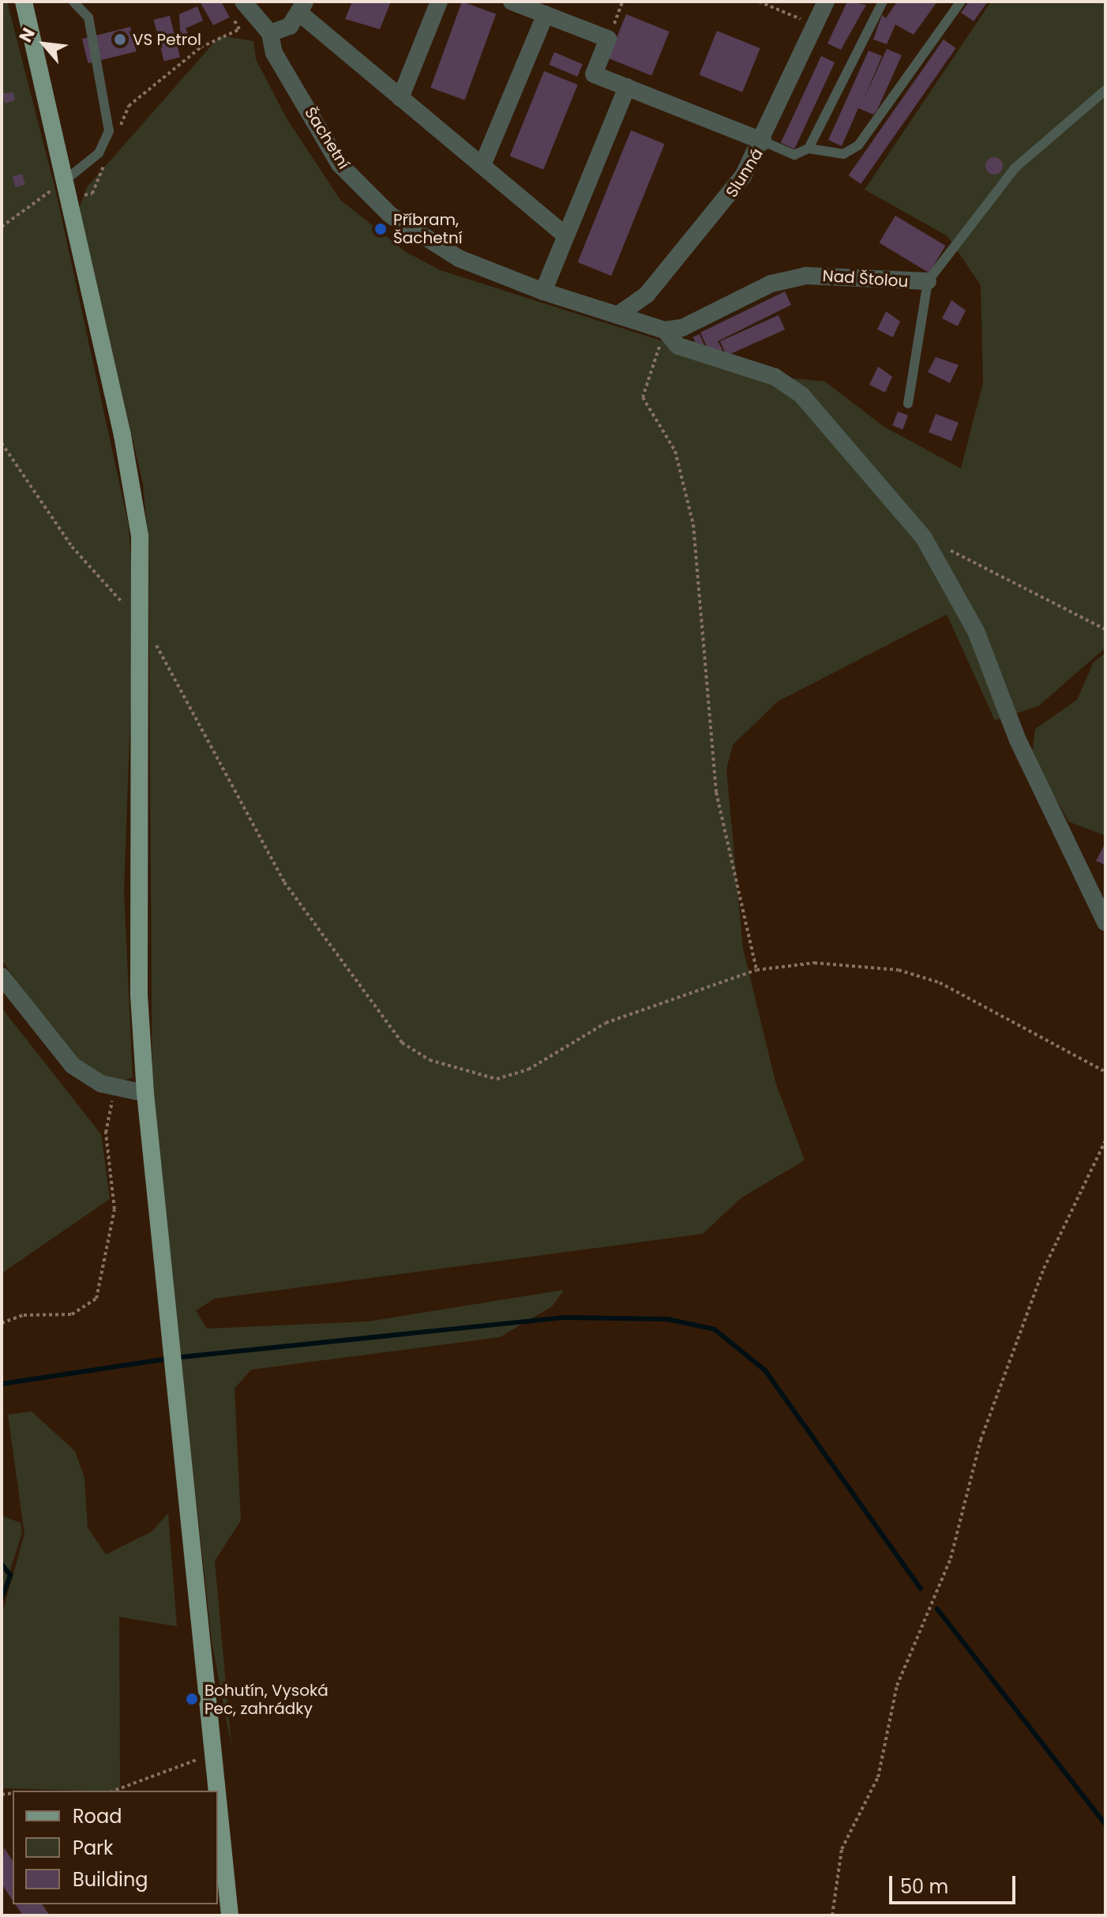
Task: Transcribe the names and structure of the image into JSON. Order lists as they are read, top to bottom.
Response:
{
  "streets": {
    "street": ["Šachetní", "Slunná", "Nad Štolou"]
  },
  "crossings": [
    ["Šachetní", "Slunná"],
    ["Šachetní", "Nad Štolou"]
  ],
  "places": ["VS Petrol", "Příbram, Šachetní", "Bohutín, Vysoká Pec, zahrádky"],
  "legend": ["Road", "Park", "Building"],
  "scale_bar": "50 m",
  "north": "top left"
}
